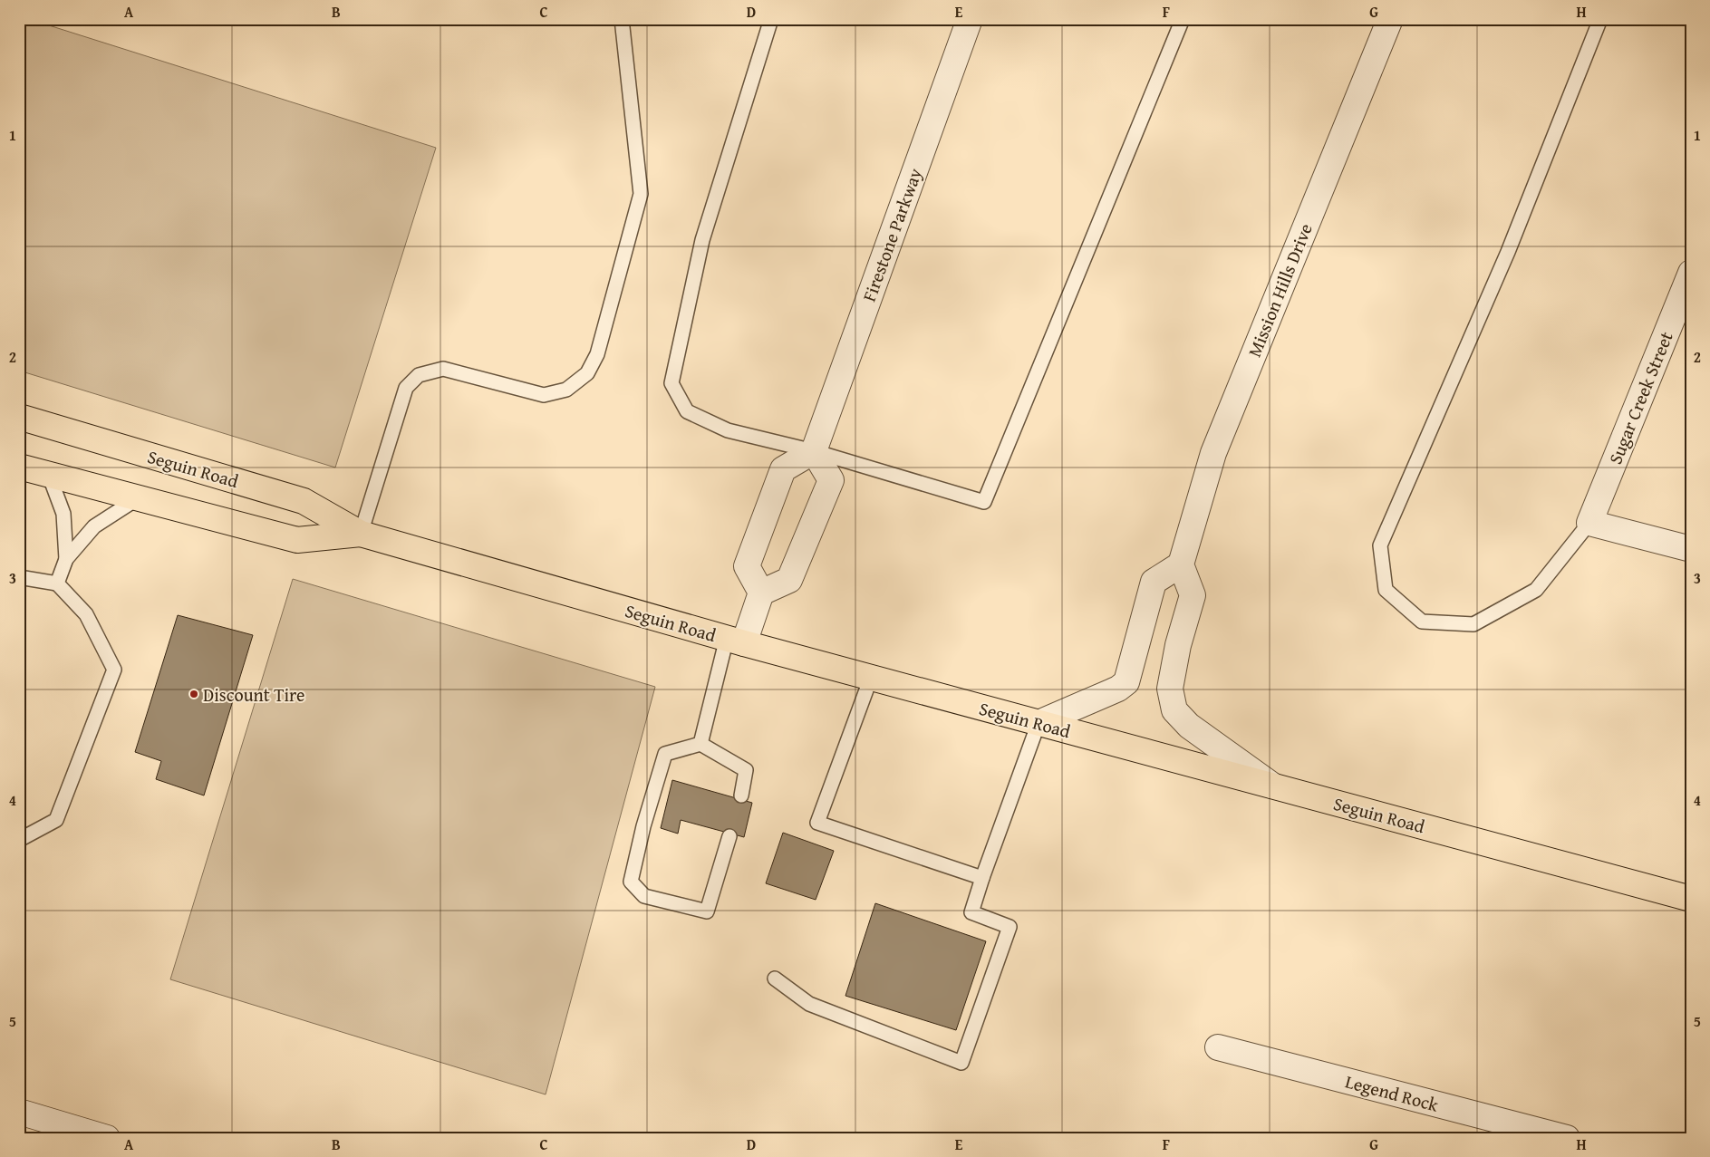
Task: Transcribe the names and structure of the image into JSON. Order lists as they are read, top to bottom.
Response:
{
  "streets": {
    "main road": ["Seguin Road"],
    "street": [
      "Firestone Parkway",
      "Mission Hills Drive",
      "Sugar Creek Street",
      "Legend Rock"
    ]
  },
  "places": ["Discount Tire"],
  "grid": {
    "columns": [
      "A",
      "B",
      "C",
      "D",
      "E",
      "F",
      "G",
      "H"
    ],
    "rows": [
      "1",
      "2",
      "3",
      "4",
      "5"
    ]
  }
}
